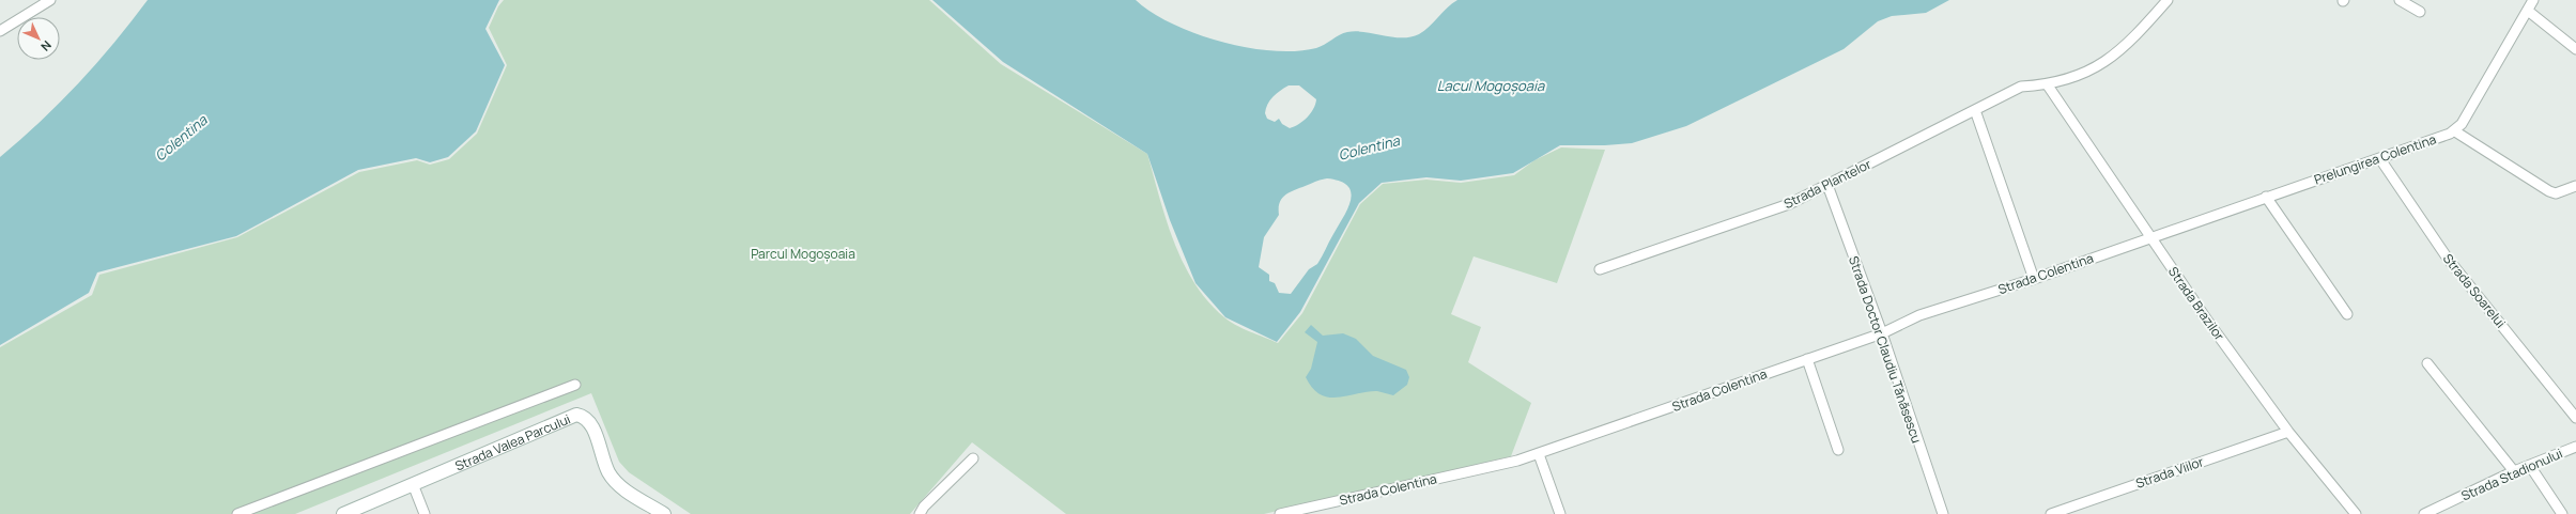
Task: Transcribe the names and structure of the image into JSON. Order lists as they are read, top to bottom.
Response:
{
  "streets": {
    "street": [
      "Prelungirea Colentina",
      "Strada Plantelor",
      "Strada Colentina",
      "Strada Soarelui",
      "Strada Brazilor",
      "Strada Doctor Claudiu Tănăsescu",
      "Strada Valea Parcului",
      "Strada Viilor",
      "Strada Stadionului"
    ]
  },
  "crossings": [
    ["Prelungirea Colentina", "Strada Colentina"],
    ["Prelungirea Colentina", "Strada Soarelui"],
    ["Prelungirea Colentina", "Strada Brazilor"],
    ["Strada Plantelor", "Strada Brazilor"],
    ["Strada Plantelor", "Strada Doctor Claudiu Tănăsescu"],
    ["Strada Colentina", "Strada Brazilor"],
    ["Strada Colentina", "Strada Doctor Claudiu Tănăsescu"],
    ["Strada Brazilor", "Strada Viilor"]
  ],
  "water": ["Lacul Mogoșoaia", "Colentina"],
  "parks": ["Parcul Mogoșoaia"],
  "north": "bottom right"
}
